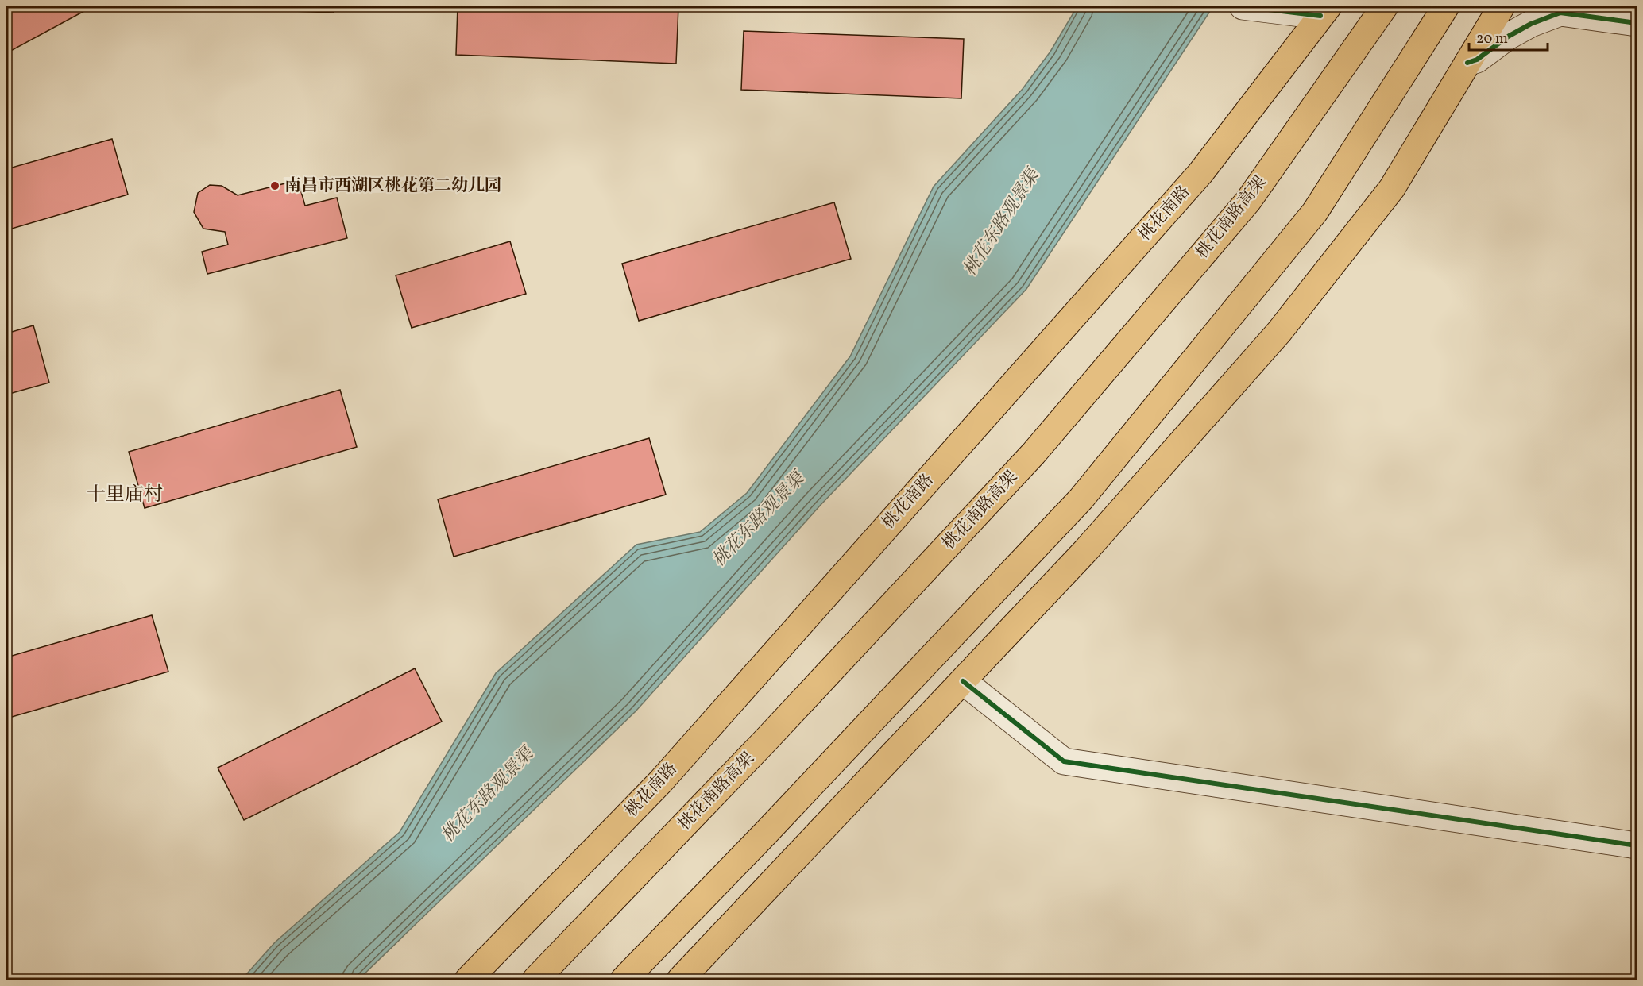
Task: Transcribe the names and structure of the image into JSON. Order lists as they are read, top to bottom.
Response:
{
  "streets": {
    "main road": ["桃花南路", "桃花南路高架"]
  },
  "districts": ["十里庙村"],
  "water": ["桃花东路观景渠"],
  "places": ["南昌市西湖区桃花第二幼儿园"],
  "scale_bar": "20 m"
}
